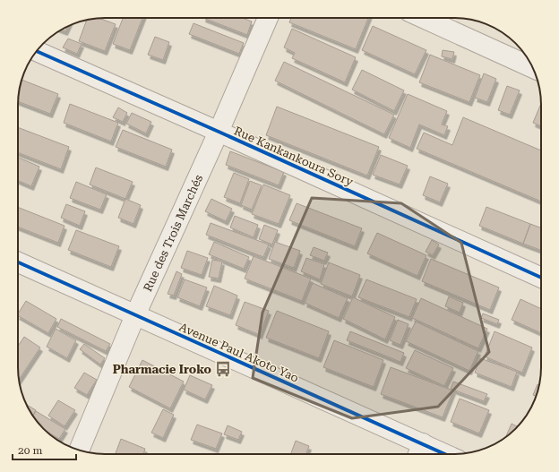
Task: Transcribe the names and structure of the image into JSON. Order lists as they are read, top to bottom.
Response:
{
  "streets": {
    "street": ["Rue Kankankoura Sory", "Rue des Trois Marchés", "Avenue Paul Akoto Yao"]
  },
  "crossings": [
    ["Rue Kankankoura Sory", "Rue des Trois Marchés"],
    ["Rue des Trois Marchés", "Avenue Paul Akoto Yao"]
  ],
  "places": {
    "bus stop": ["Pharmacie Iroko"]
  },
  "scale_bar": "20 m"
}
